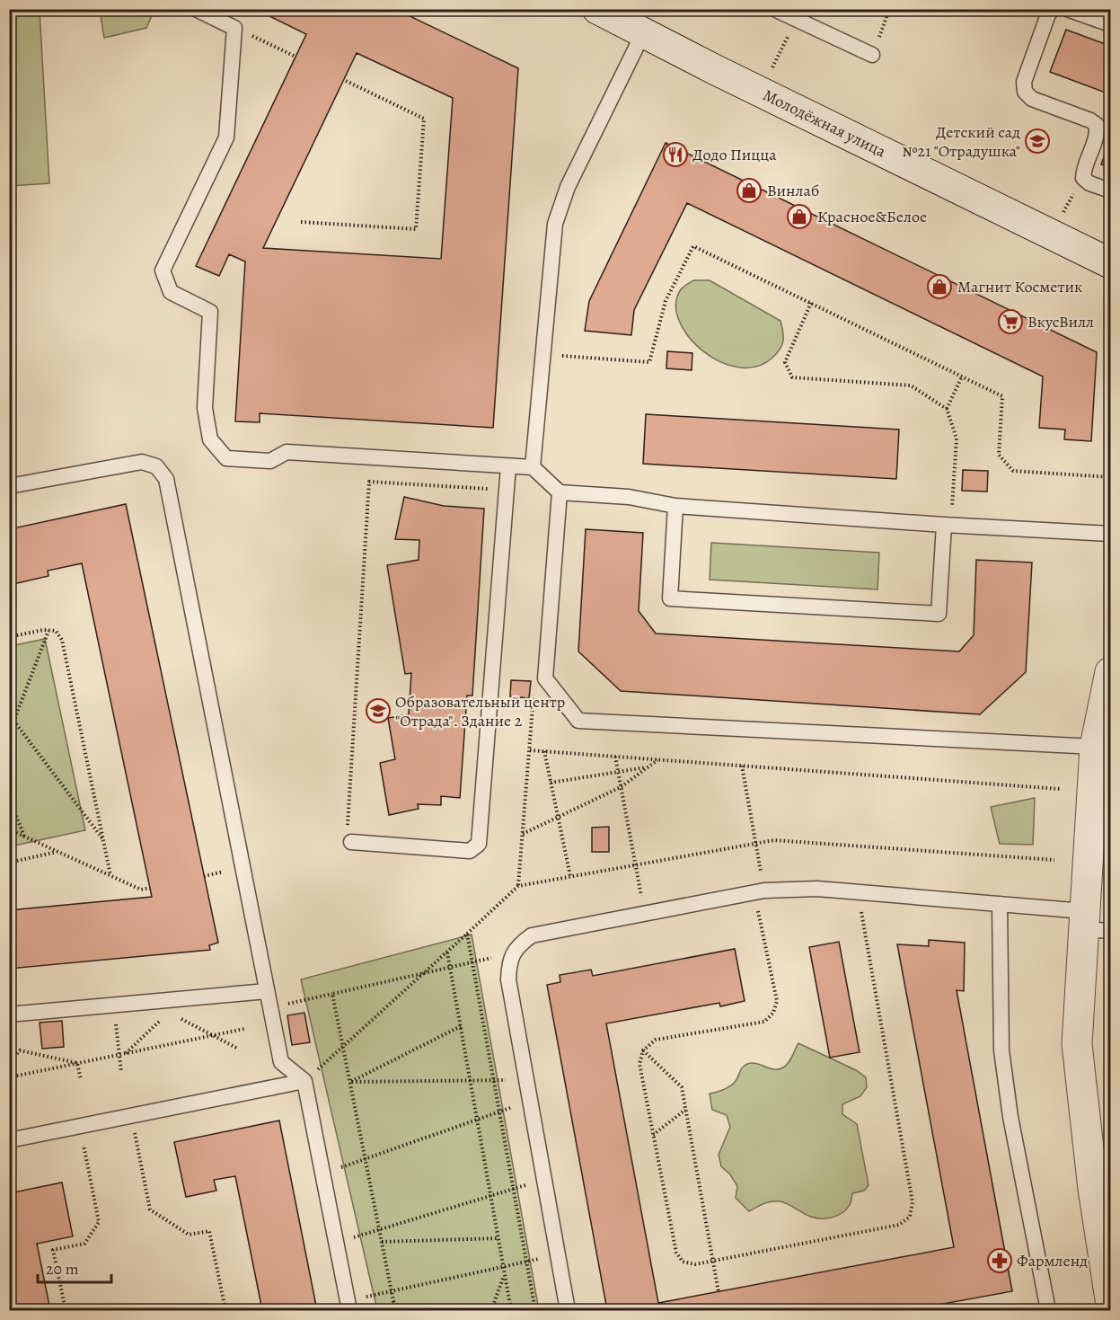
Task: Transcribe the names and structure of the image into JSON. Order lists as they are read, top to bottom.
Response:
{
  "streets": {
    "street": ["Молодёжная улица"]
  },
  "places": {
    "school or university": ["Детский сад №21 \"Отрадушка\"", "Образовательный центр \"Отрада\". Здание 2"],
    "restaurant": ["Додо Пицца"],
    "shop": ["Винлаб", "Красное&Белое", "Магнит Косметик"],
    "supermarket": ["ВкусВилл"],
    "pharmacy": ["Фармленд"]
  },
  "scale_bar": "20 m"
}
